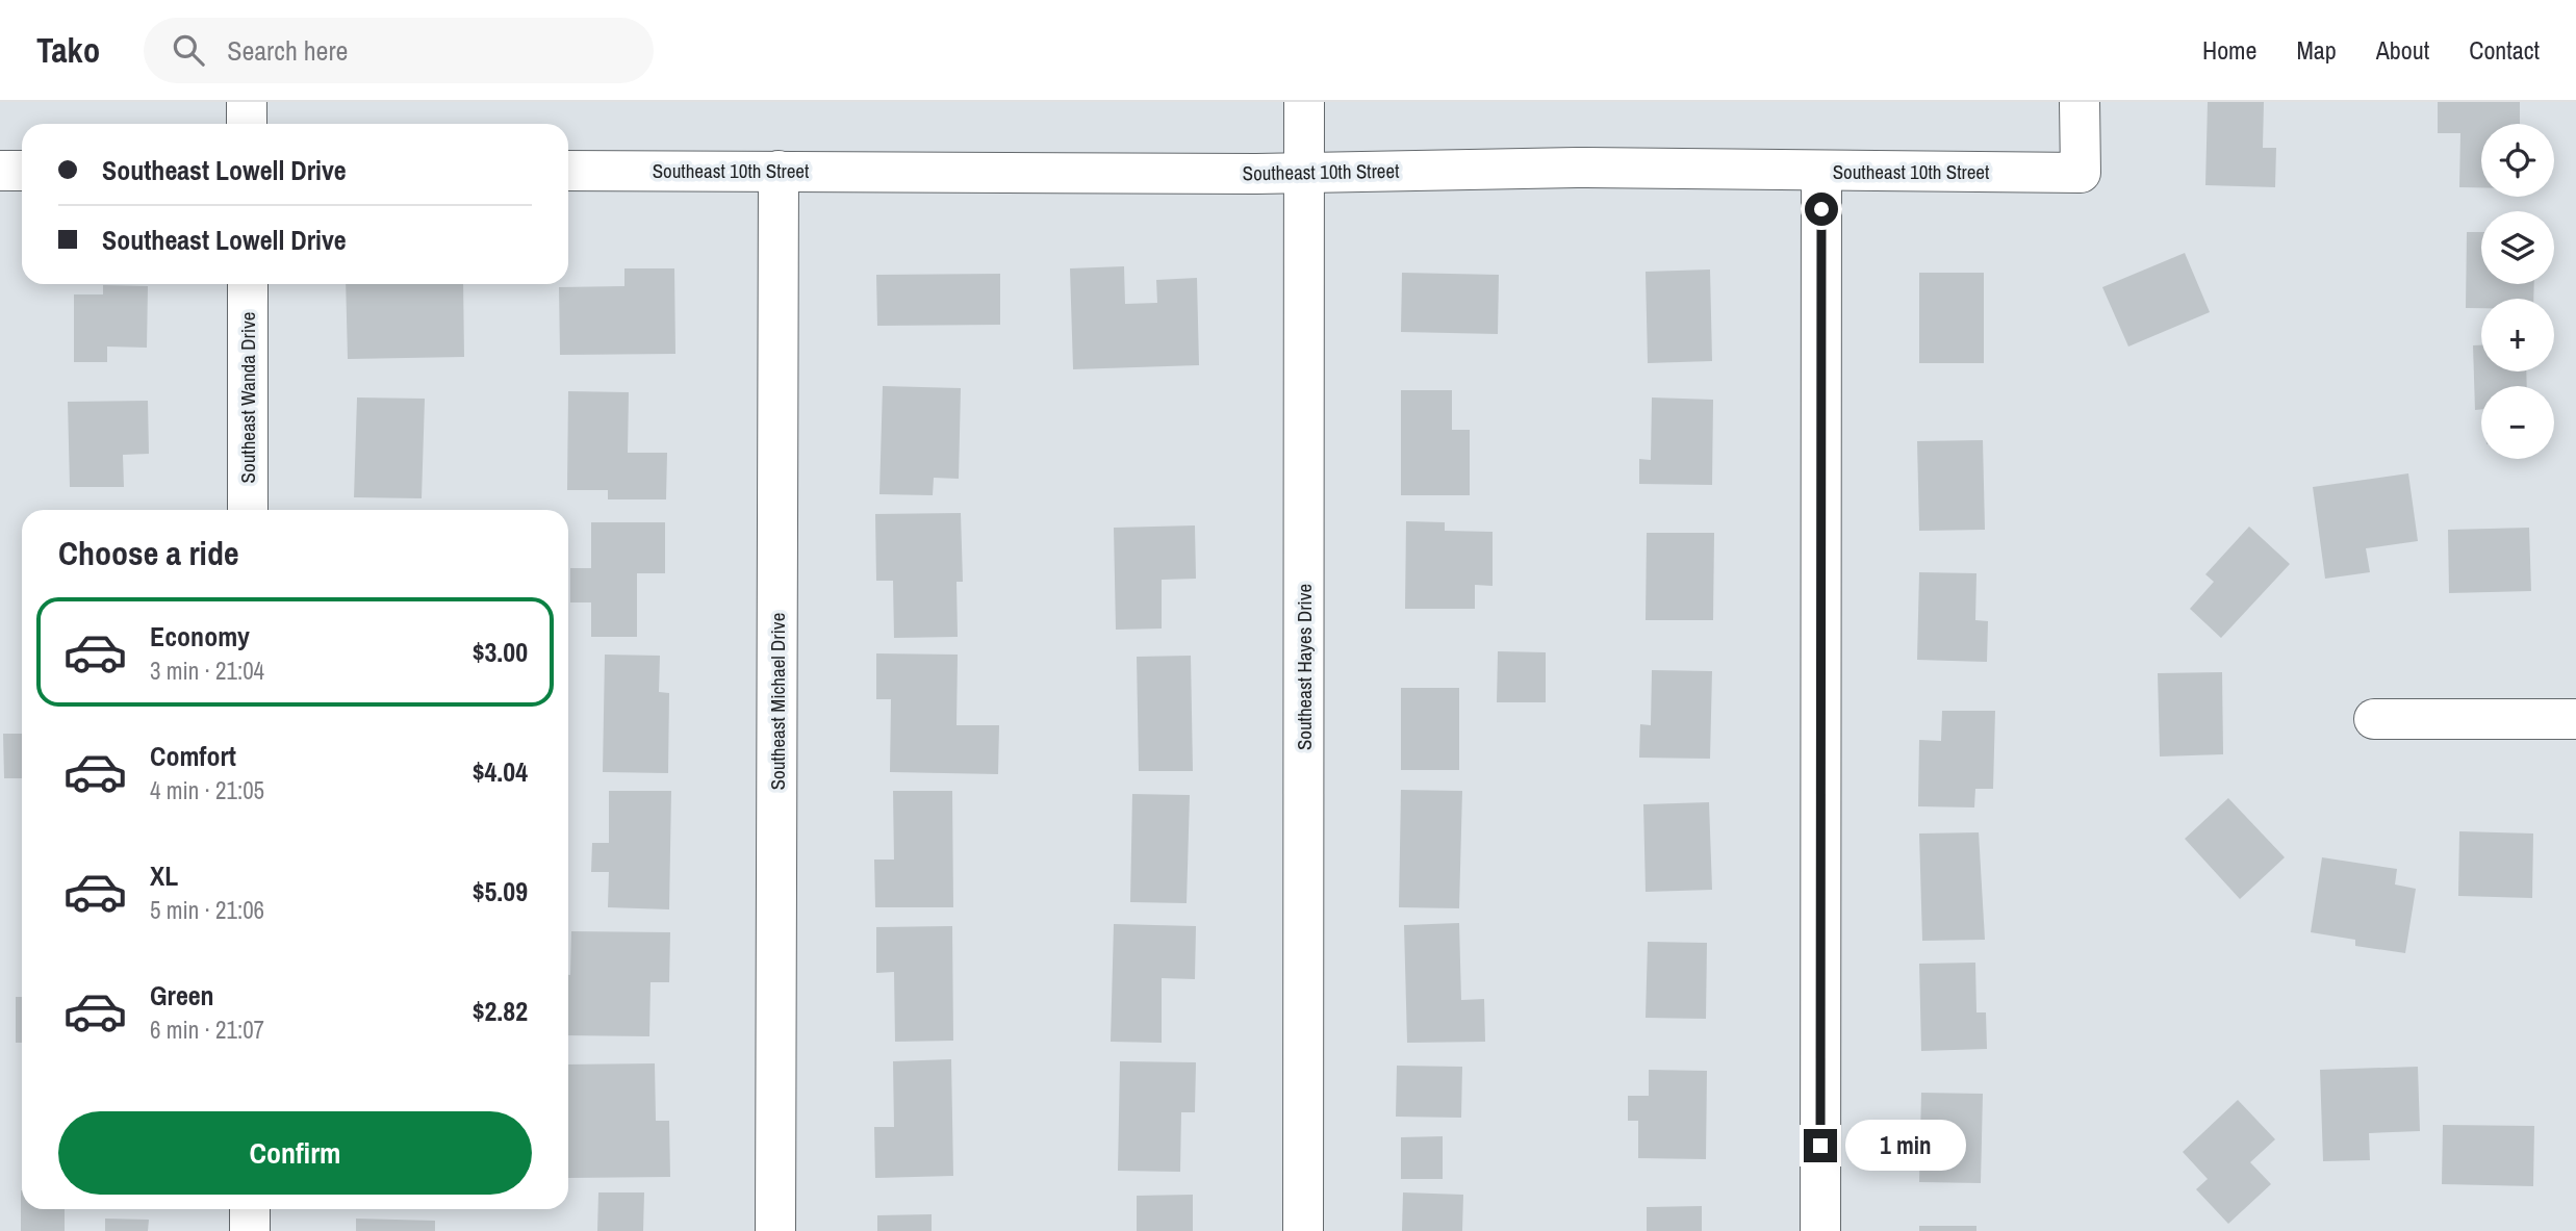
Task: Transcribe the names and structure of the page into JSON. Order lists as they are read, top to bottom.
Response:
{
  "streets": {
    "street": [
      "Southeast 10th Street",
      "Southeast Wanda Drive",
      "Southeast Hayes Drive",
      "Southeast Michael Drive"
    ]
  },
  "crossings": [
    ["Southeast 10th Street", "Southeast Hayes Drive"],
    ["Southeast 10th Street", "Southeast Michael Drive"]
  ],
  "page": {
    "header": "Tako",
    "search": "Search here",
    "nav": [
      "Home",
      "Map",
      "About",
      "Contact"
    ],
    "map_buttons": ["+", "−"],
    "banner": ["Southeast Lowell Drive", "Southeast Lowell Drive"],
    "heading": "Choose a ride",
    "list": [
      {
        "name": "Economy",
        "note": "3 min · 21:04",
        "value": "$3.00"
      },
      {
        "name": "Comfort",
        "note": "4 min · 21:05",
        "value": "$4.04"
      },
      {
        "name": "XL",
        "note": "5 min · 21:06",
        "value": "$5.09"
      },
      {
        "name": "Green",
        "note": "6 min · 21:07",
        "value": "$2.82"
      }
    ],
    "buttons": "Confirm",
    "bubble": "1 min"
  }
}
